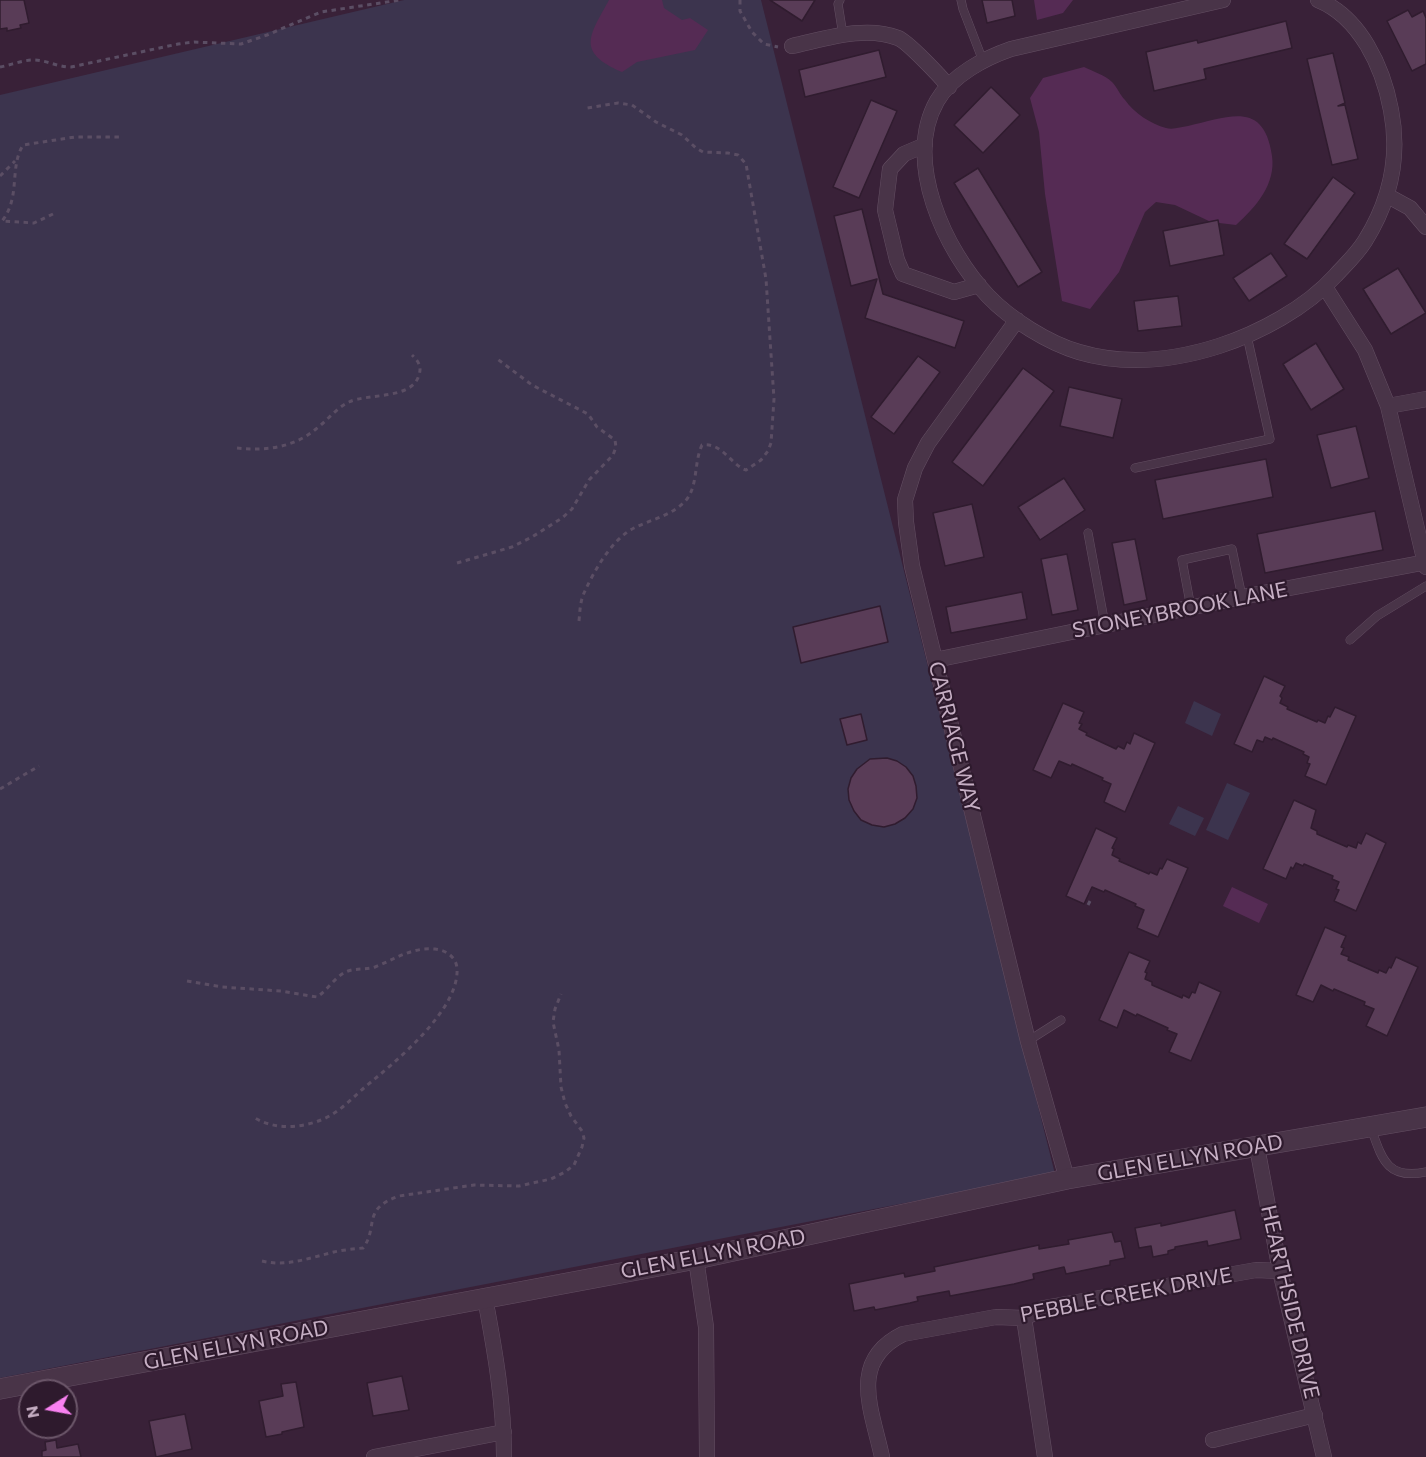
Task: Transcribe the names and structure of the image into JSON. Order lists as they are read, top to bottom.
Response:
{
  "streets": {
    "street": [
      "STONEYBROOK LANE",
      "CARRIAGE WAY",
      "GLEN ELLYN ROAD",
      "PEBBLE CREEK DRIVE",
      "HEARTHSIDE DRIVE"
    ]
  },
  "crossings": [
    ["STONEYBROOK LANE", "CARRIAGE WAY"],
    ["CARRIAGE WAY", "GLEN ELLYN ROAD"],
    ["GLEN ELLYN ROAD", "HEARTHSIDE DRIVE"],
    ["PEBBLE CREEK DRIVE", "HEARTHSIDE DRIVE"]
  ],
  "north": "left"
}
